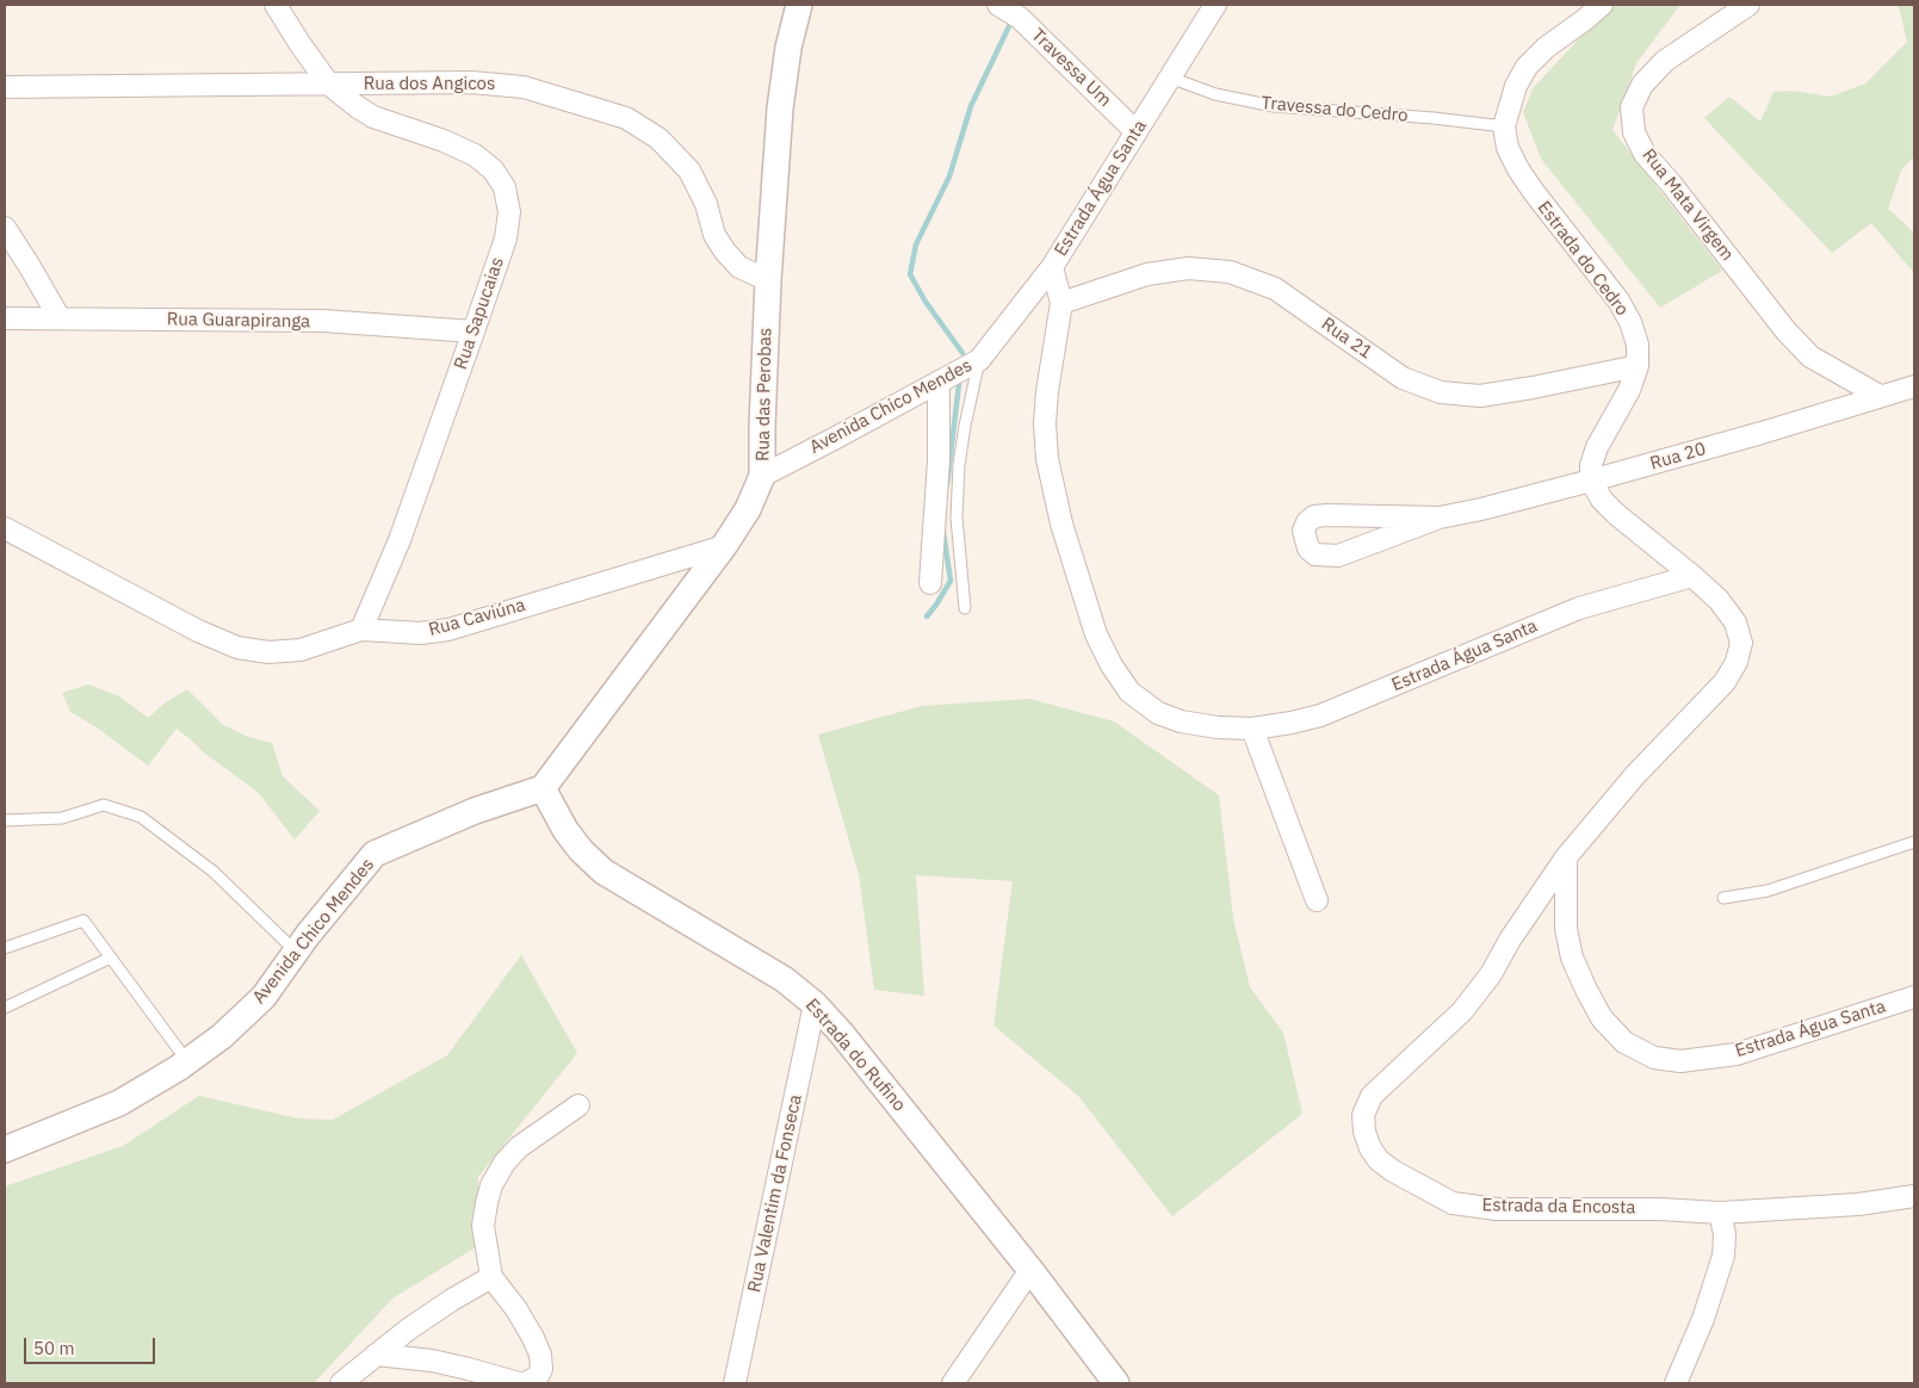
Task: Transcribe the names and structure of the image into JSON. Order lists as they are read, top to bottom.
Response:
{
  "streets": {
    "street": [
      "Travessa Um",
      "Rua dos Angicos",
      "Estrada Água Santa",
      "Rua Mata Virgem",
      "Estrada do Cedro",
      "Rua Sapucaias",
      "Rua Guarapiranga",
      "Rua 21",
      "Rua das Perobas",
      "Avenida Chico Mendes",
      "Rua 20",
      "Rua Caviúna",
      "Estrada do Rufino",
      "Rua Valentim da Fonseca",
      "Estrada da Encosta"
    ],
    "lane": ["Travessa do Cedro"]
  },
  "crossings": [
    ["Travessa Um", "Estrada Água Santa"],
    ["Rua dos Angicos", "Rua Sapucaias"],
    ["Rua dos Angicos", "Rua das Perobas"],
    ["Travessa do Cedro", "Estrada Água Santa"],
    ["Travessa do Cedro", "Estrada do Cedro"],
    ["Estrada Água Santa", "Rua 21"],
    ["Estrada Água Santa", "Avenida Chico Mendes"],
    ["Estrada Água Santa", "Estrada da Encosta"],
    ["Rua Mata Virgem", "Rua 20"],
    ["Estrada do Cedro", "Rua 21"],
    ["Rua Sapucaias", "Rua Guarapiranga"],
    ["Rua Sapucaias", "Rua Caviúna"],
    ["Rua das Perobas", "Avenida Chico Mendes"],
    ["Rua das Perobas", "Rua Caviúna"],
    ["Rua das Perobas", "Estrada do Rufino"],
    ["Avenida Chico Mendes", "Estrada do Rufino"],
    ["Estrada do Rufino", "Rua Valentim da Fonseca"]
  ],
  "scale_bar": "50 m"
}
